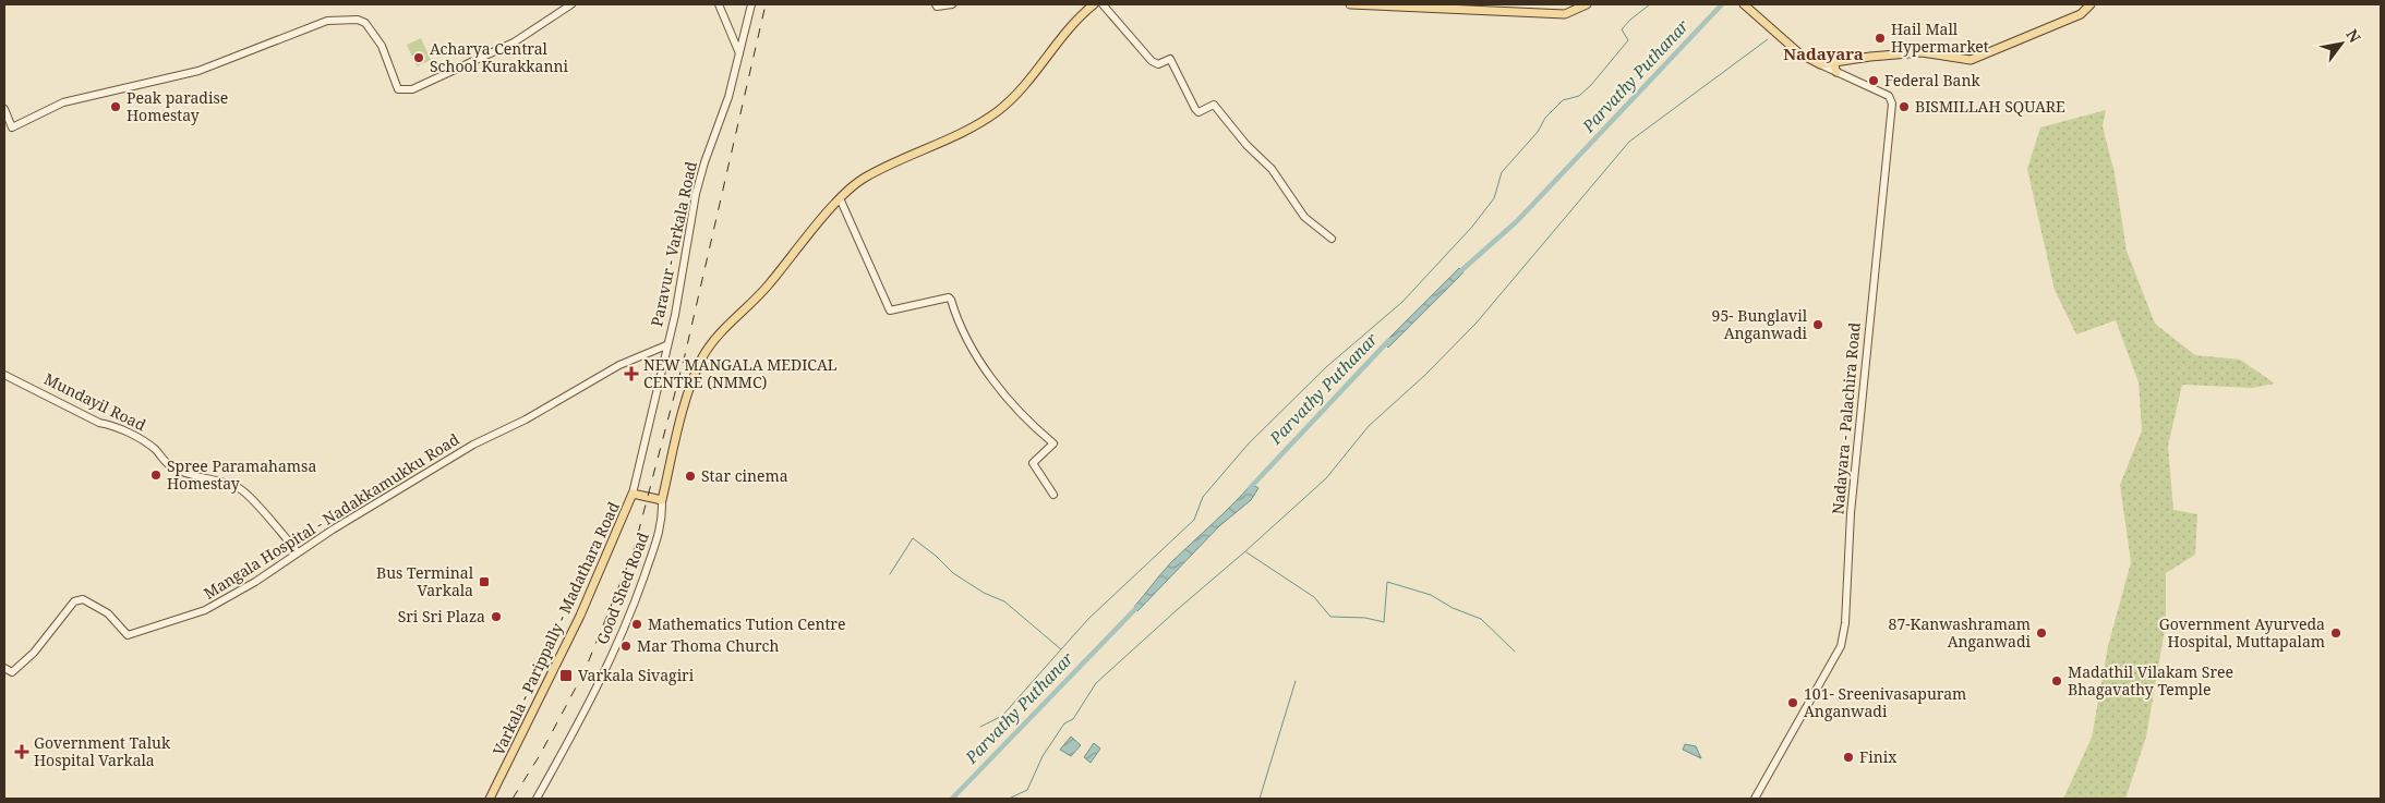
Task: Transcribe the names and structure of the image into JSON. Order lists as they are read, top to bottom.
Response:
{
  "streets": {
    "main road": [
      "Paravur - Varkala Road",
      "Mundayil Road",
      "Nadayara - Palachira Road",
      "Mangala Hospital - Nadakkamukku Road",
      "Good Shed Road",
      "Varkala - Parippally - Madathara Road"
    ]
  },
  "crossings": [
    ["Paravur - Varkala Road", "Mangala Hospital - Nadakkamukku Road"],
    ["Paravur - Varkala Road", "Varkala - Parippally - Madathara Road"],
    ["Mundayil Road", "Mangala Hospital - Nadakkamukku Road"],
    ["Good Shed Road", "Varkala - Parippally - Madathara Road"]
  ],
  "districts": ["Nadayara"],
  "water": ["Parvathy Puthanar"],
  "places": {
    "other": [
      "Hail Mall Hypermarket",
      "Acharya Central School Kurakkanni",
      "Federal Bank",
      "Peak paradise Homestay",
      "BISMILLAH SQUARE",
      "95- Bunglavil Anganwadi",
      "Spree Paramahamsa Homestay",
      "Star cinema",
      "Sri Sri Plaza",
      "Mathematics Tution Centre",
      "87-Kanwashramam Anganwadi",
      "Government Ayurveda Hospital, Muttapalam",
      "Mar Thoma Church",
      "Madathil Vilakam Sree Bhagavathy Temple",
      "101- Sreenivasapuram Anganwadi",
      "Finix"
    ],
    "health": ["NEW MANGALA MEDICAL CENTRE (NMMC)", "Government Taluk Hospital Varkala"],
    "transit": ["Bus Terminal Varkala", "Varkala Sivagiri"]
  },
  "north": "top right"
}
